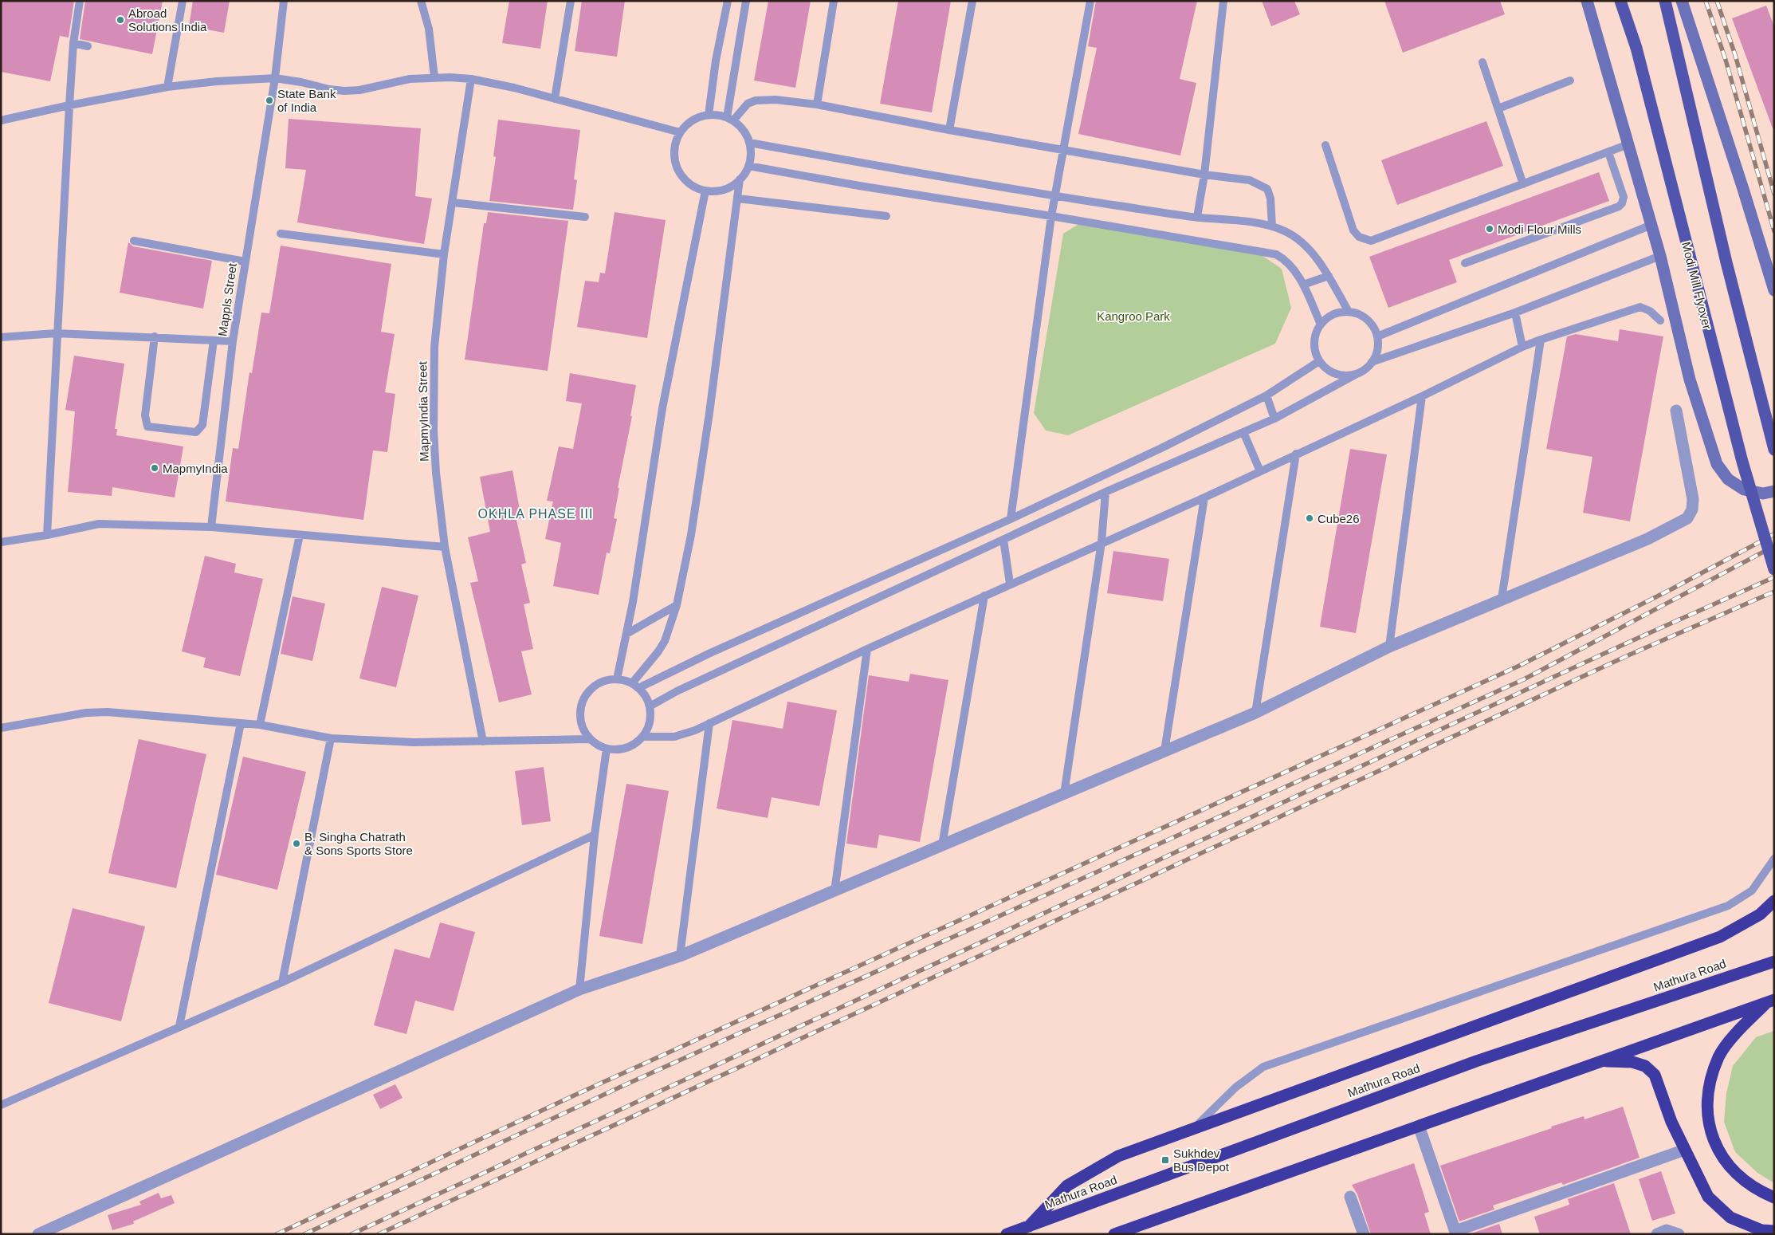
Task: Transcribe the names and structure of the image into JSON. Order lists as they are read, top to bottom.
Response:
{
  "streets": {
    "highway": ["Mathura Road"],
    "main road": ["Modi Mill Flyover"],
    "lane": ["Mappls Street", "MapmyIndia Street"]
  },
  "districts": ["OKHLA PHASE III"],
  "parks": ["Kangroo Park"],
  "places": {
    "other": [
      "Abroad Solutions India",
      "State Bank of India",
      "Modi Flour Mills",
      "MapmyIndia",
      "Cube26",
      "B. Singha Chatrath & Sons Sports Store"
    ],
    "transit": ["Sukhdev Bus Depot"]
  }
}
